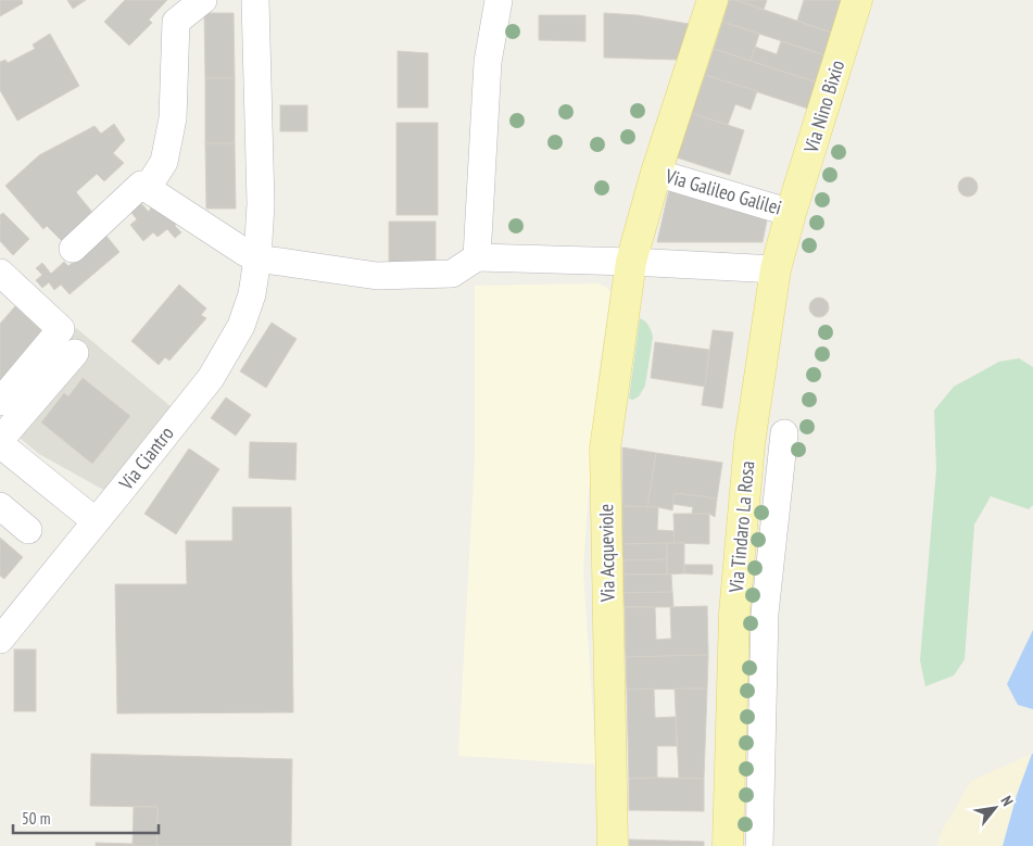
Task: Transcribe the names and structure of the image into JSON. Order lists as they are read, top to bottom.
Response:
{
  "streets": {
    "main road": ["Via Nino Bixio", "Via Tindaro La Rosa", "Via Acqueviole"],
    "street": ["Via Galileo Galilei", "Via Ciantro"]
  },
  "crossings": [
    ["Via Nino Bixio", "Via Galileo Galilei"],
    ["Via Nino Bixio", "Via Tindaro La Rosa"],
    ["Via Galileo Galilei", "Via Tindaro La Rosa"],
    ["Via Galileo Galilei", "Via Acqueviole"]
  ],
  "scale_bar": "50 m",
  "north": "top right"
}
